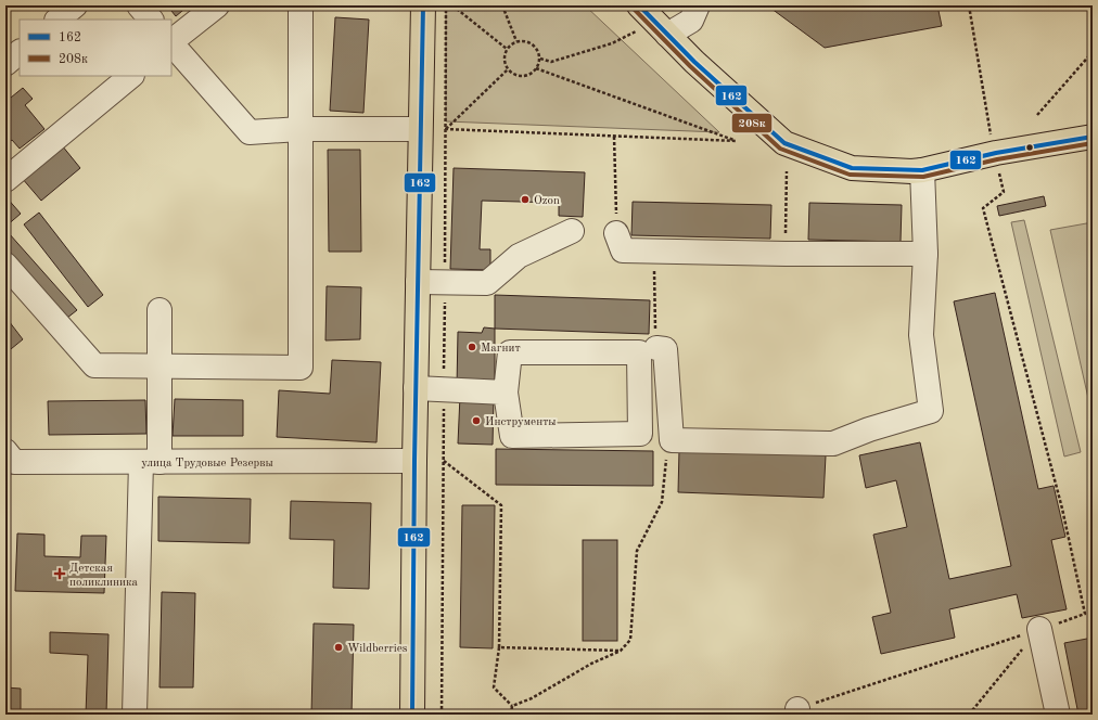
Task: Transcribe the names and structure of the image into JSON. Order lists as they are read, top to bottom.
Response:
{
  "streets": {
    "street": ["улица Трудовые Резервы"]
  },
  "places": {
    "other": [
      "Ozon",
      "Магнит",
      "Инструменты",
      "Wildberries"
    ],
    "health": ["Детская поликлиника"]
  },
  "lines": ["transit line 162", "transit line 208к"],
  "legend": ["162", "208к"]
}
